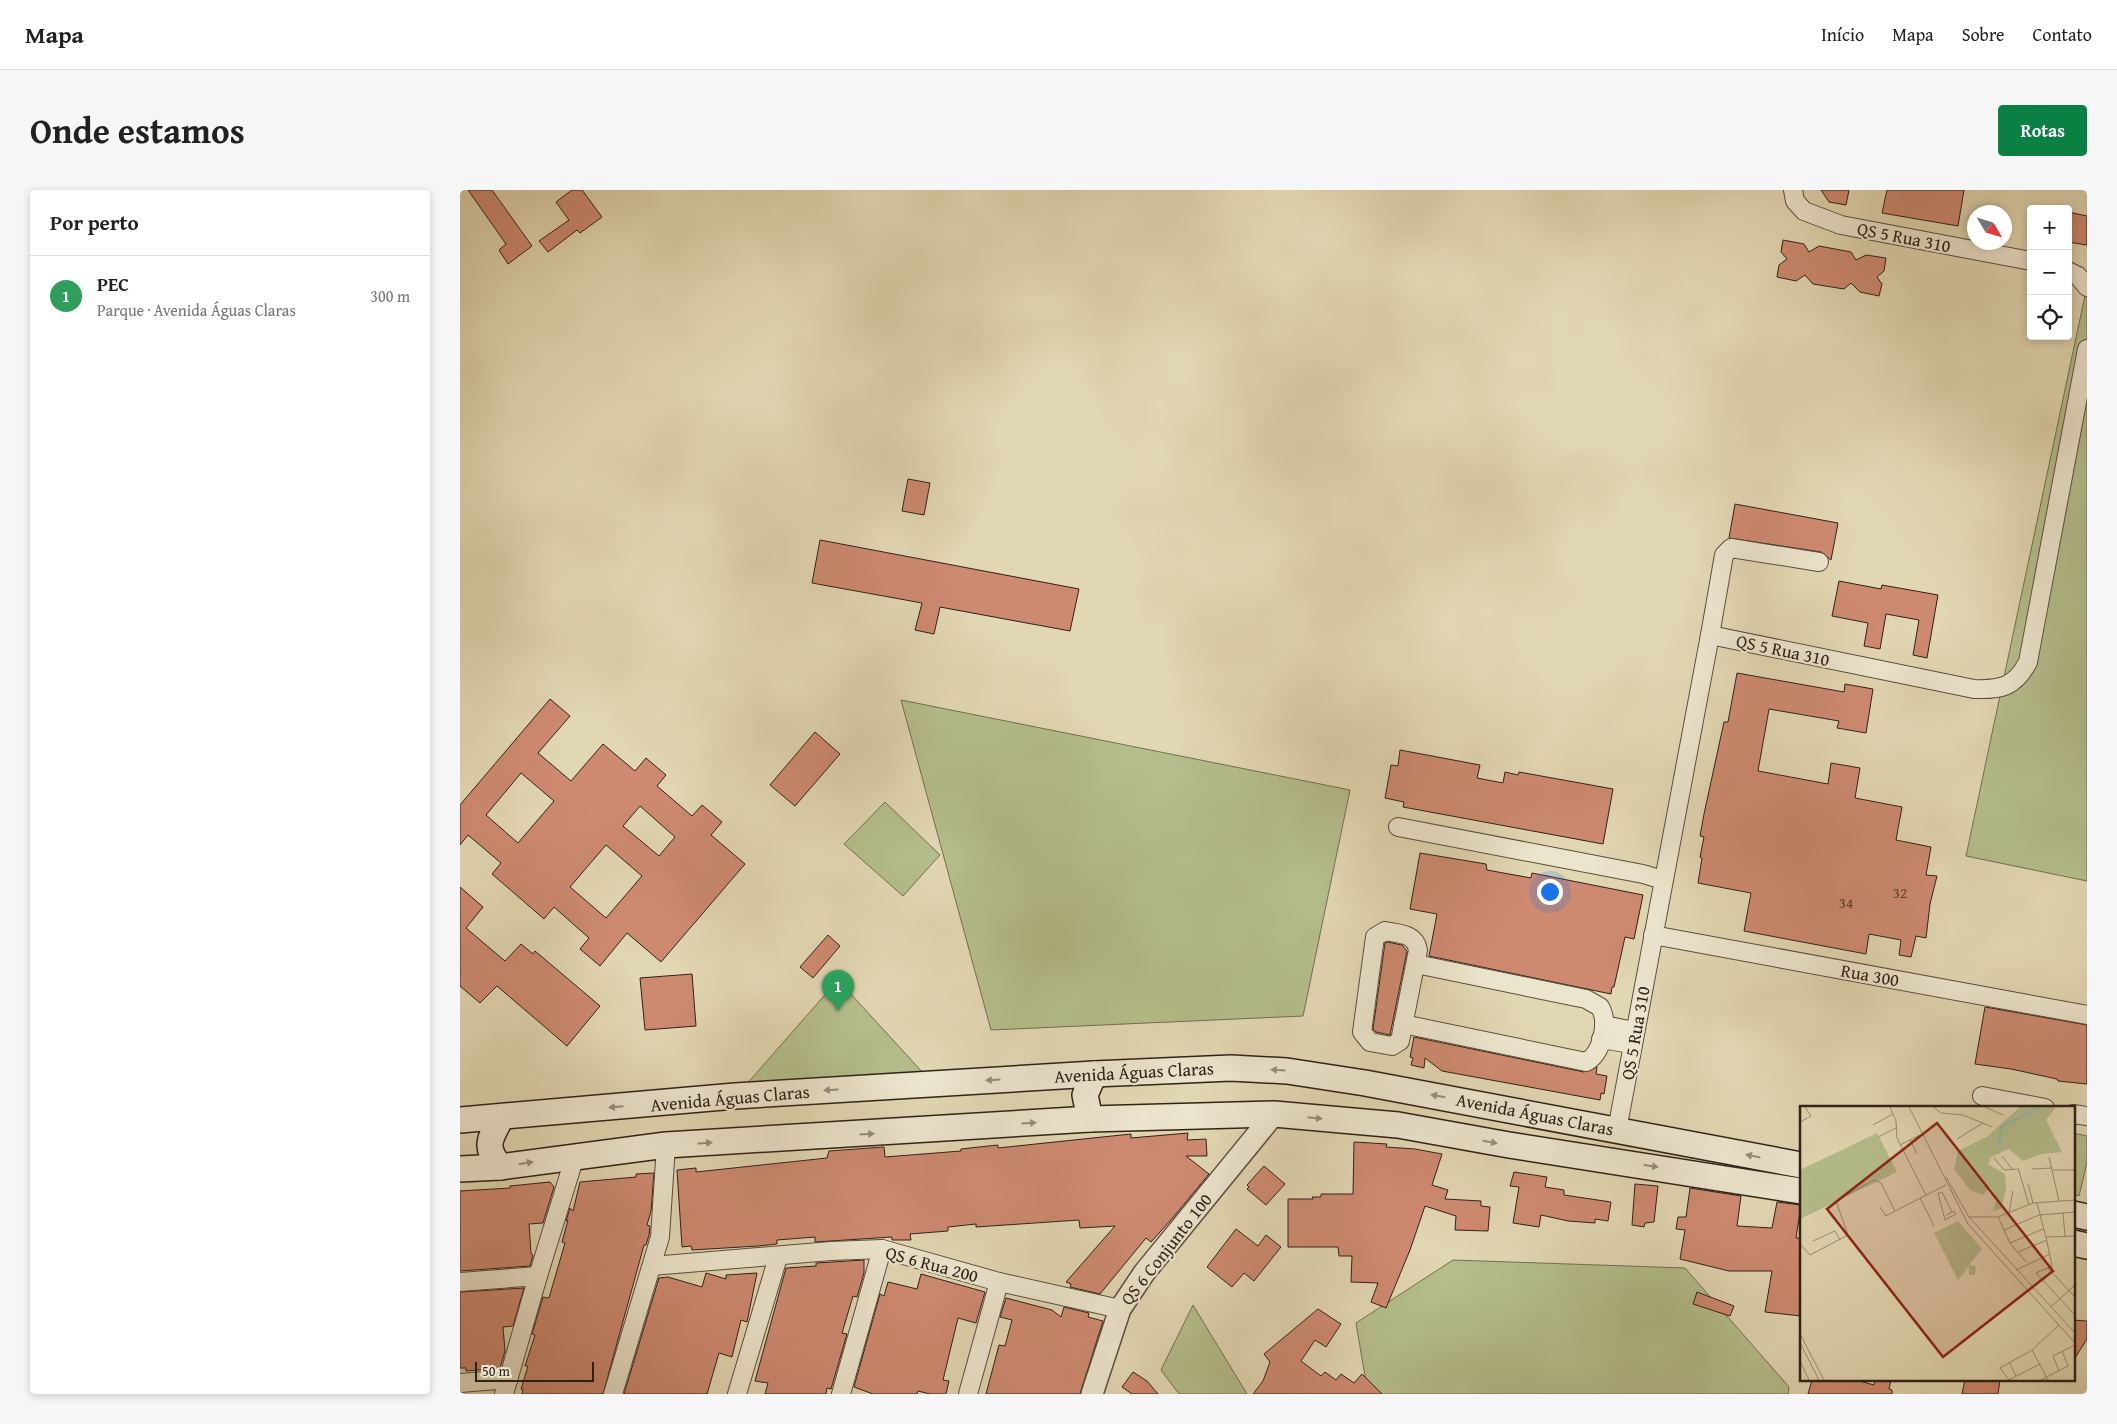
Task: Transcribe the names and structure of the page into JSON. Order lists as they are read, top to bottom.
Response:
{
  "streets": {
    "main road": ["Avenida Águas Claras"],
    "street": [
      "QS 5 Rua 310",
      "Rua 300",
      "QS 6 Conjunto 100",
      "QS 6 Rua 200"
    ]
  },
  "crossings": [
    ["QS 5 Rua 310", "Rua 300"],
    ["QS 5 Rua 310", "Avenida Águas Claras"],
    ["Avenida Águas Claras", "QS 6 Conjunto 100"],
    ["QS 6 Conjunto 100", "QS 6 Rua 200"]
  ],
  "house_numbers": ["32", "34"],
  "scale_bar": "50 m",
  "north": "bottom right",
  "page": {
    "header": "Mapa",
    "nav": [
      "Início",
      "Mapa",
      "Sobre",
      "Contato"
    ],
    "title": "Onde estamos",
    "buttons": "Rotas",
    "heading": "Por perto",
    "map_buttons": ["+", "−"],
    "list": [
      {
        "mark": "1",
        "name": "PEC",
        "note": "Parque · Avenida Águas Claras",
        "value": "300 m"
      }
    ],
    "pins": "1",
    "scale": "50 m"
  }
}
